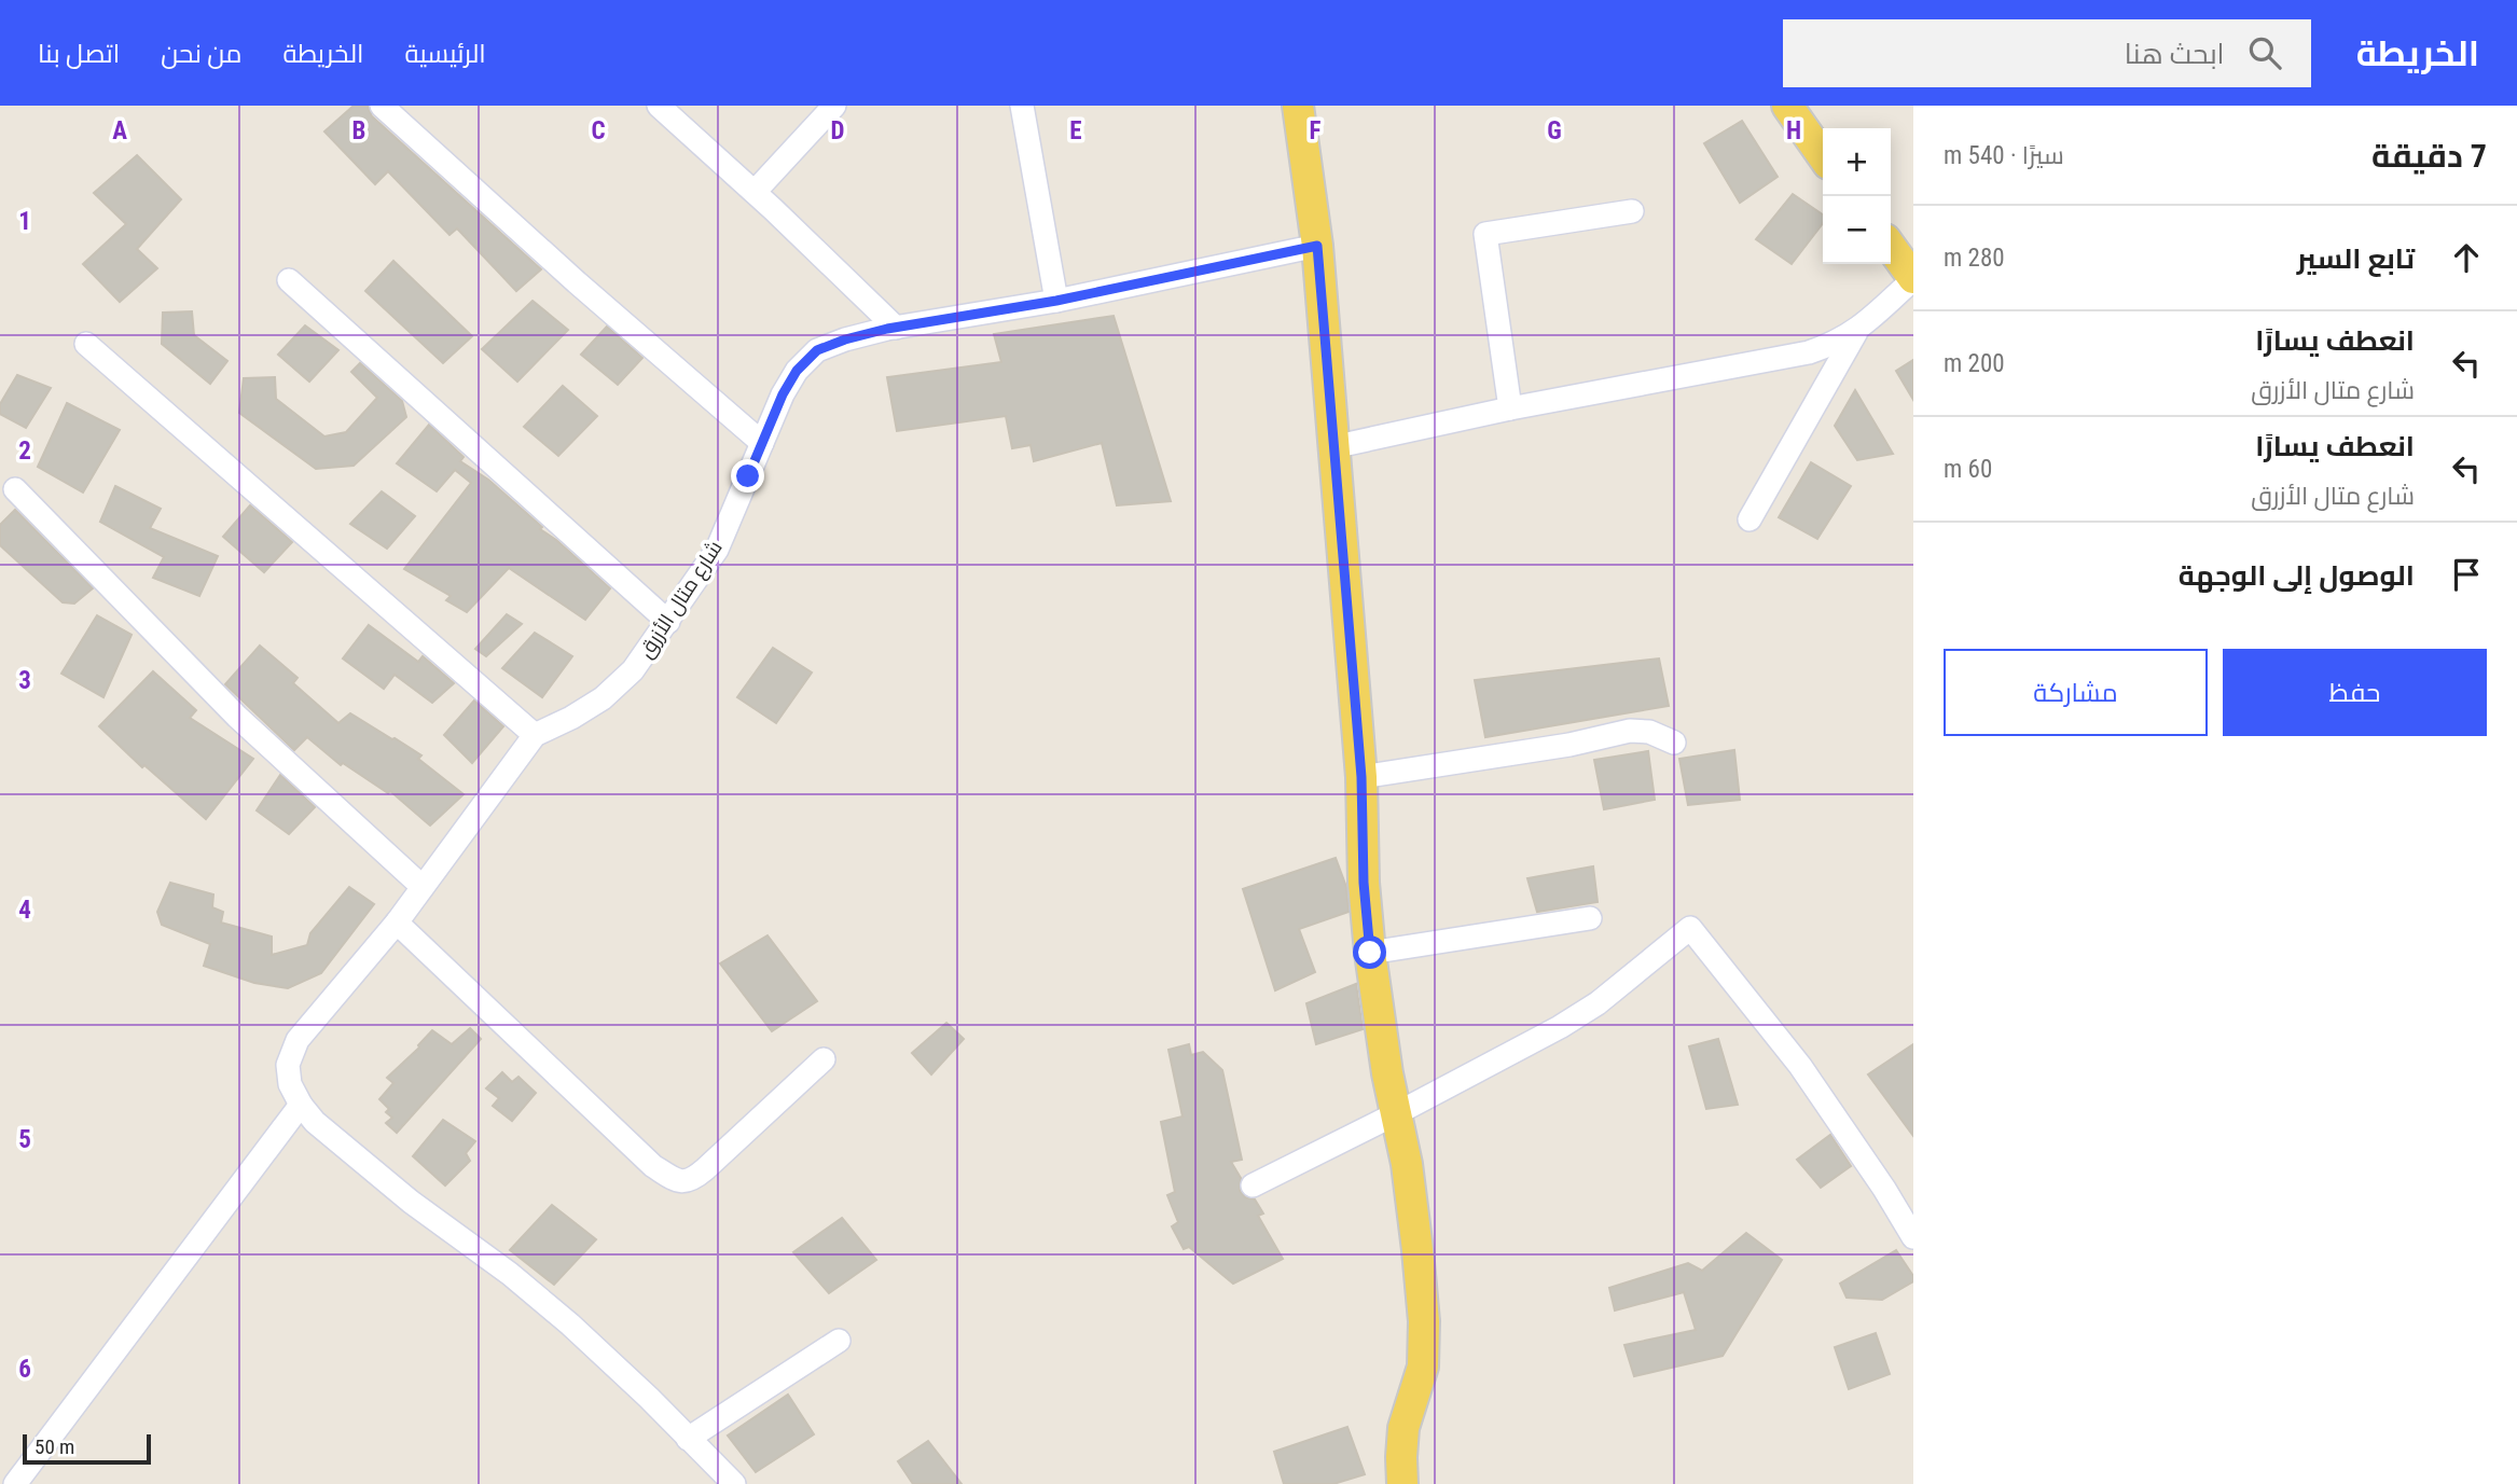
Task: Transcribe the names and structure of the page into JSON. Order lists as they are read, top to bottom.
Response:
{
  "streets": {
    "street": ["شارع متال الأزرق"]
  },
  "scale_bar": "50 m",
  "page": {
    "header": "الخريطة",
    "search": "ابحث هنا",
    "nav": [
      "الرئيسية",
      "الخريطة",
      "من نحن",
      "اتصل بنا"
    ],
    "heading": ["7 دقيقة", "سيرًا · 540 m"],
    "map_buttons": ["+", "−"],
    "list": [
      ["تابع السير", "280 m"],
      ["انعطف يسارًا", "شارع متال الأزرق", "200 m"],
      ["انعطف يسارًا", "شارع متال الأزرق", "60 m"],
      "الوصول إلى الوجهة"
    ],
    "buttons": ["حفظ", "مشاركة"],
    "scale": "50 m"
  },
  "grid": {
    "columns": [
      "A",
      "B",
      "C",
      "D",
      "E",
      "F",
      "G",
      "H"
    ],
    "rows": [
      "1",
      "2",
      "3",
      "4",
      "5",
      "6"
    ]
  }
}
